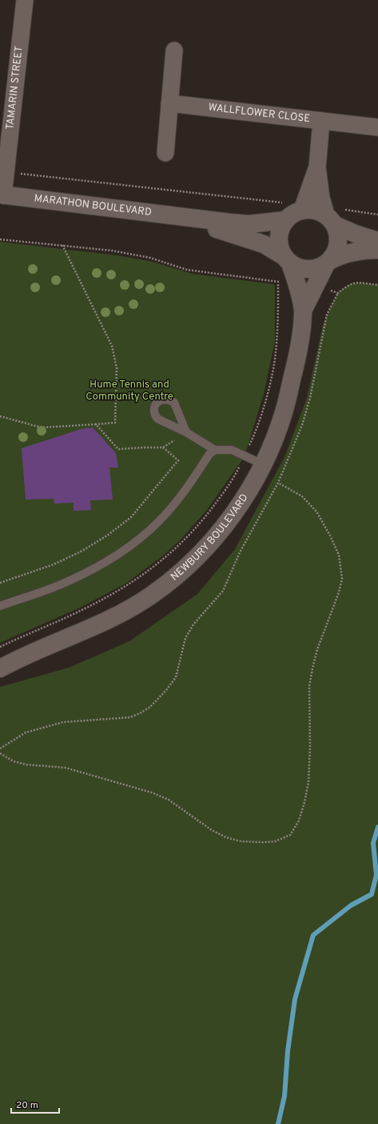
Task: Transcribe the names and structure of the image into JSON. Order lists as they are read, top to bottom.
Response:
{
  "streets": {
    "street": [
      "TAMARIN STREET",
      "WALLFLOWER CLOSE",
      "MARATHON BOULEVARD",
      "NEWBURY BOULEVARD"
    ]
  },
  "crossings": [
    ["TAMARIN STREET", "MARATHON BOULEVARD"],
    ["WALLFLOWER CLOSE", "MARATHON BOULEVARD"],
    ["WALLFLOWER CLOSE", "NEWBURY BOULEVARD"],
    ["MARATHON BOULEVARD", "NEWBURY BOULEVARD"]
  ],
  "parks": ["Hume Tennis and Community Centre"],
  "scale_bar": "20 m"
}
